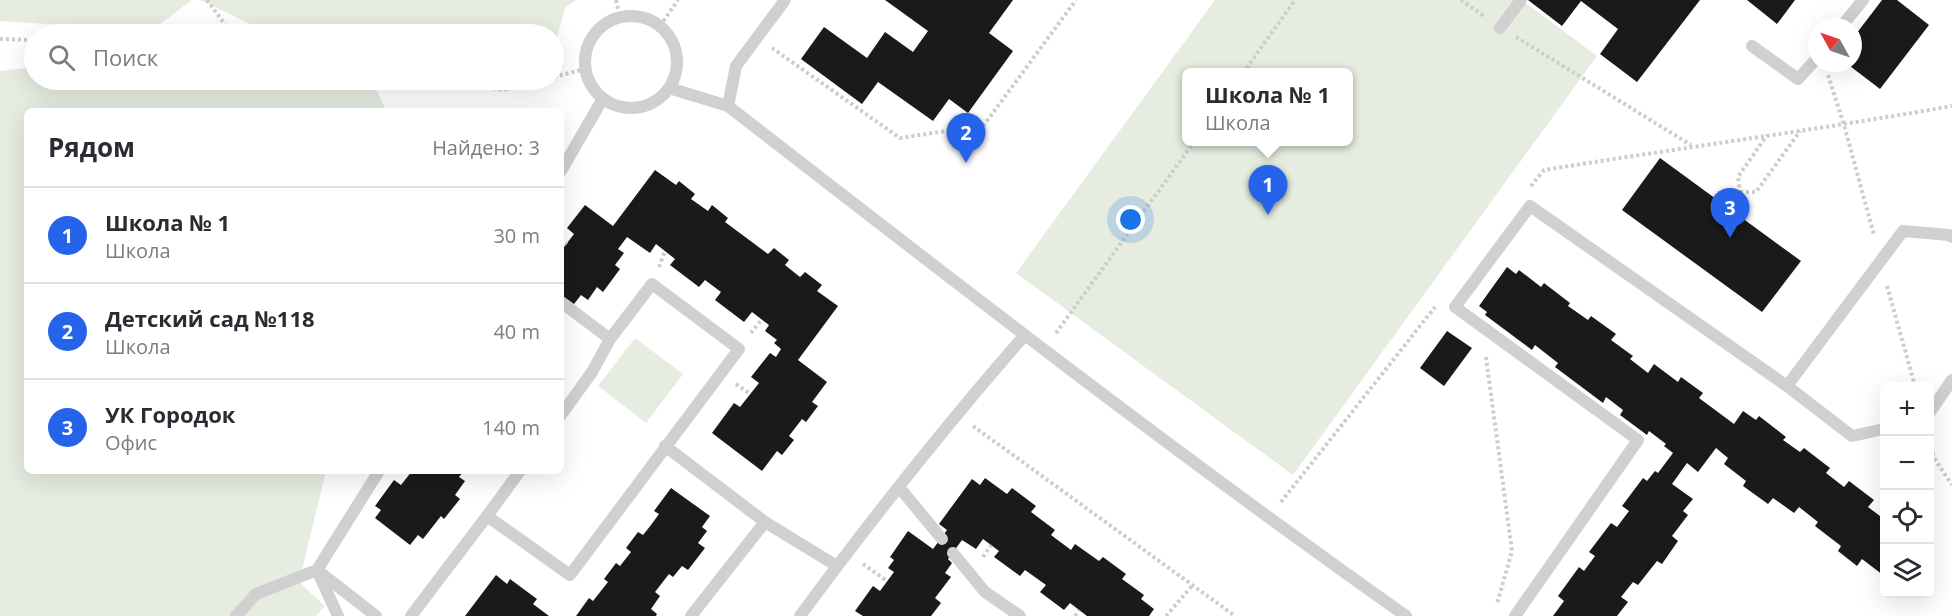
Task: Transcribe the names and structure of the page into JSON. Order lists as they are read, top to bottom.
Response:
{
  "north": "top left",
  "page": {
    "search": "Поиск",
    "popup": ["Школа № 1", "Школа"],
    "heading": ["Рядом", "Найдено: 3"],
    "pins": ["2", "1", "3"],
    "list": [
      {
        "mark": "1",
        "name": "Школа № 1",
        "note": "Школа",
        "value": "30 m"
      },
      {
        "mark": "2",
        "name": "Детский сад №118",
        "note": "Школа",
        "value": "40 m"
      },
      {
        "mark": "3",
        "name": "УК Городок",
        "note": "Офис",
        "value": "140 m"
      }
    ],
    "map_buttons": ["+", "−"]
  }
}
